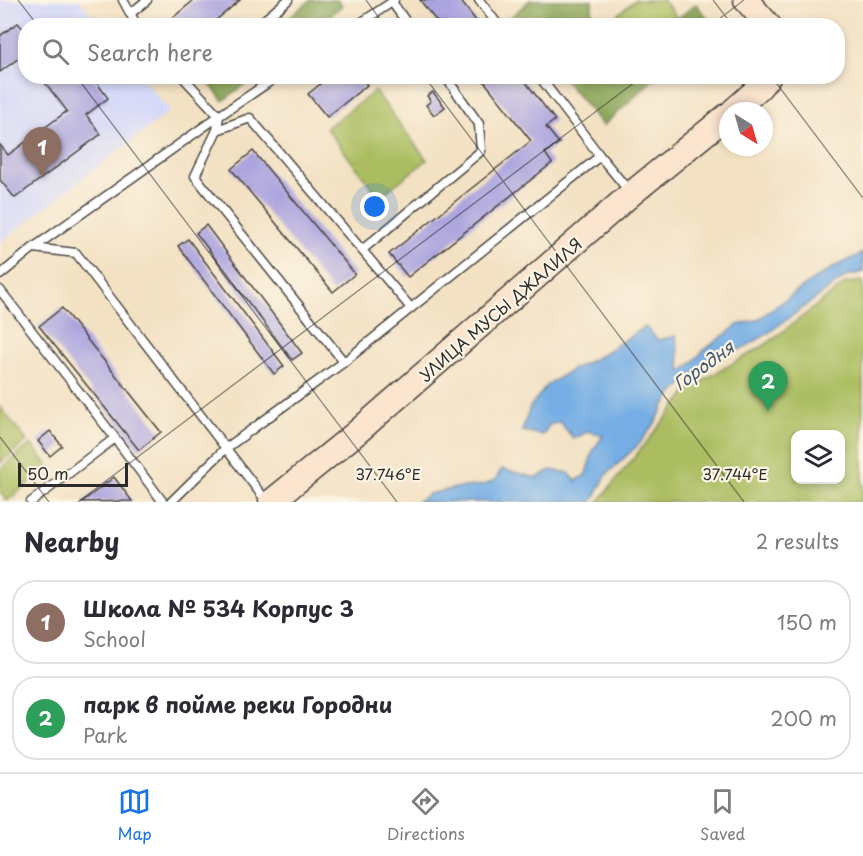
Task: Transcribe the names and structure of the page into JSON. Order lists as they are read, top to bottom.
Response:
{
  "streets": {
    "main road": ["УЛИЦА МУСЫ ДЖАЛИЛЯ"]
  },
  "water": ["Городня"],
  "scale_bar": "50 m",
  "north": "bottom right",
  "page": {
    "search": "Search here",
    "pins": ["1", "2"],
    "scale": "50 m",
    "heading": ["Nearby", "2 results"],
    "list": [
      {
        "mark": "1",
        "name": "Школа № 534 Корпус 3",
        "note": "School",
        "value": "150 m"
      },
      {
        "mark": "2",
        "name": "парк в пойме реки Городни",
        "note": "Park",
        "value": "200 m"
      }
    ],
    "nav": ["Map", "Directions", "Saved"]
  },
  "coordinates": ["37.746°E", "37.744°E"]
}
